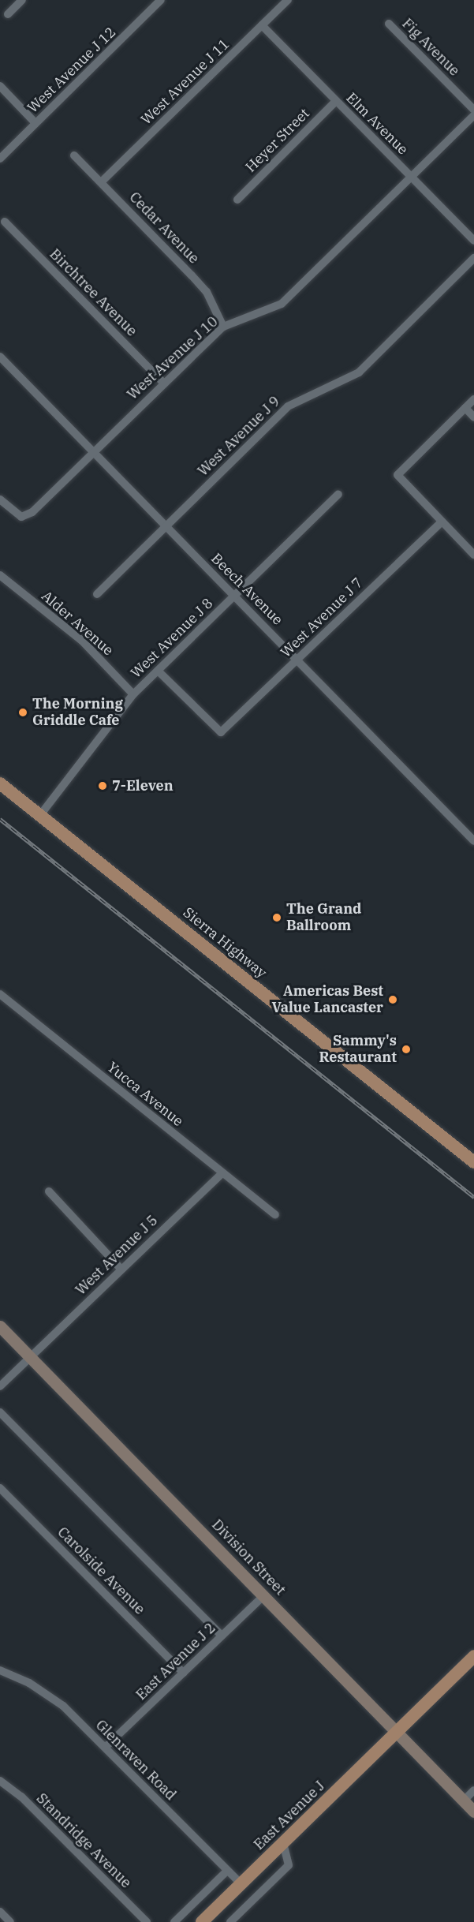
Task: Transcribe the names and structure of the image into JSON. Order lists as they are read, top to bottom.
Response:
{
  "streets": {
    "main road": ["Sierra Highway", "Division Street", "East Avenue J"],
    "street": [
      "Fig Avenue",
      "West Avenue J 12",
      "West Avenue J 11",
      "Elm Avenue",
      "Heyer Street",
      "Cedar Avenue",
      "Birchtree Avenue",
      "West Avenue J 10",
      "West Avenue J 9",
      "Beech Avenue",
      "West Avenue J 7",
      "Alder Avenue",
      "West Avenue J 8",
      "Yucca Avenue",
      "West Avenue J 5",
      "Carolside Avenue",
      "East Avenue J 2",
      "Glenraven Road",
      "Standridge Avenue"
    ]
  },
  "crossings": [
    ["West Avenue J 11", "Elm Avenue"],
    ["West Avenue J 11", "Cedar Avenue"],
    ["Elm Avenue", "Heyer Street"],
    ["Elm Avenue", "West Avenue J 10"],
    ["Cedar Avenue", "West Avenue J 10"],
    ["Birchtree Avenue", "West Avenue J 10"],
    ["West Avenue J 10", "Beech Avenue"],
    ["West Avenue J 9", "Beech Avenue"],
    ["Beech Avenue", "West Avenue J 7"],
    ["Beech Avenue", "West Avenue J 8"],
    ["West Avenue J 7", "West Avenue J 8"],
    ["Alder Avenue", "West Avenue J 8"],
    ["West Avenue J 8", "Sierra Highway"],
    ["Yucca Avenue", "West Avenue J 5"],
    ["West Avenue J 5", "Division Street"],
    ["Division Street", "East Avenue J 2"],
    ["Division Street", "East Avenue J"],
    ["Carolside Avenue", "East Avenue J 2"],
    ["East Avenue J 2", "Glenraven Road"],
    ["Glenraven Road", "East Avenue J"]
  ],
  "places": [
    "The Morning Griddle Cafe",
    "7-Eleven",
    "The Grand Ballroom",
    "Americas Best Value Lancaster",
    "Sammy's Restaurant"
  ]
}
